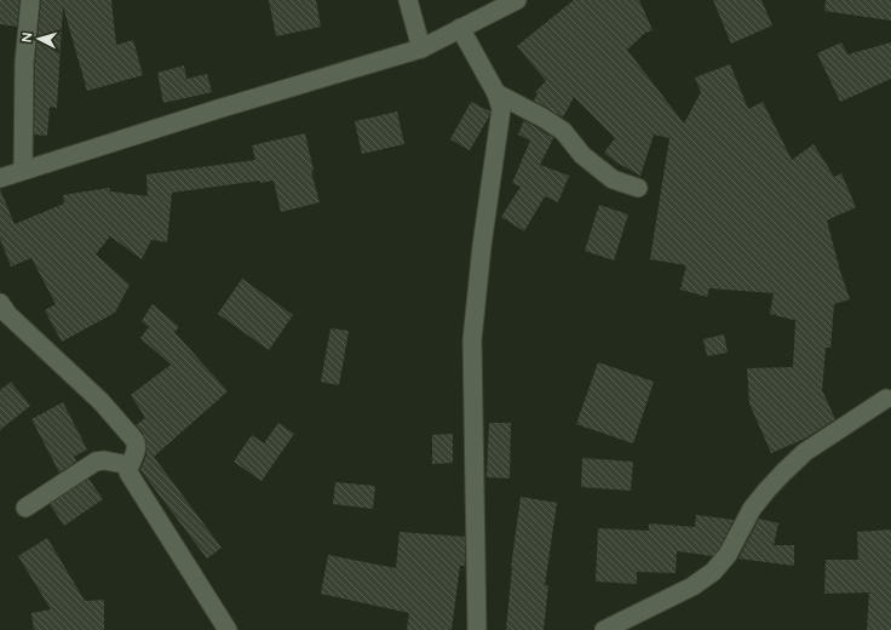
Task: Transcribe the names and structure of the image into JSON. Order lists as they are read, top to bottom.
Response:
{
  "north": "left"
}
